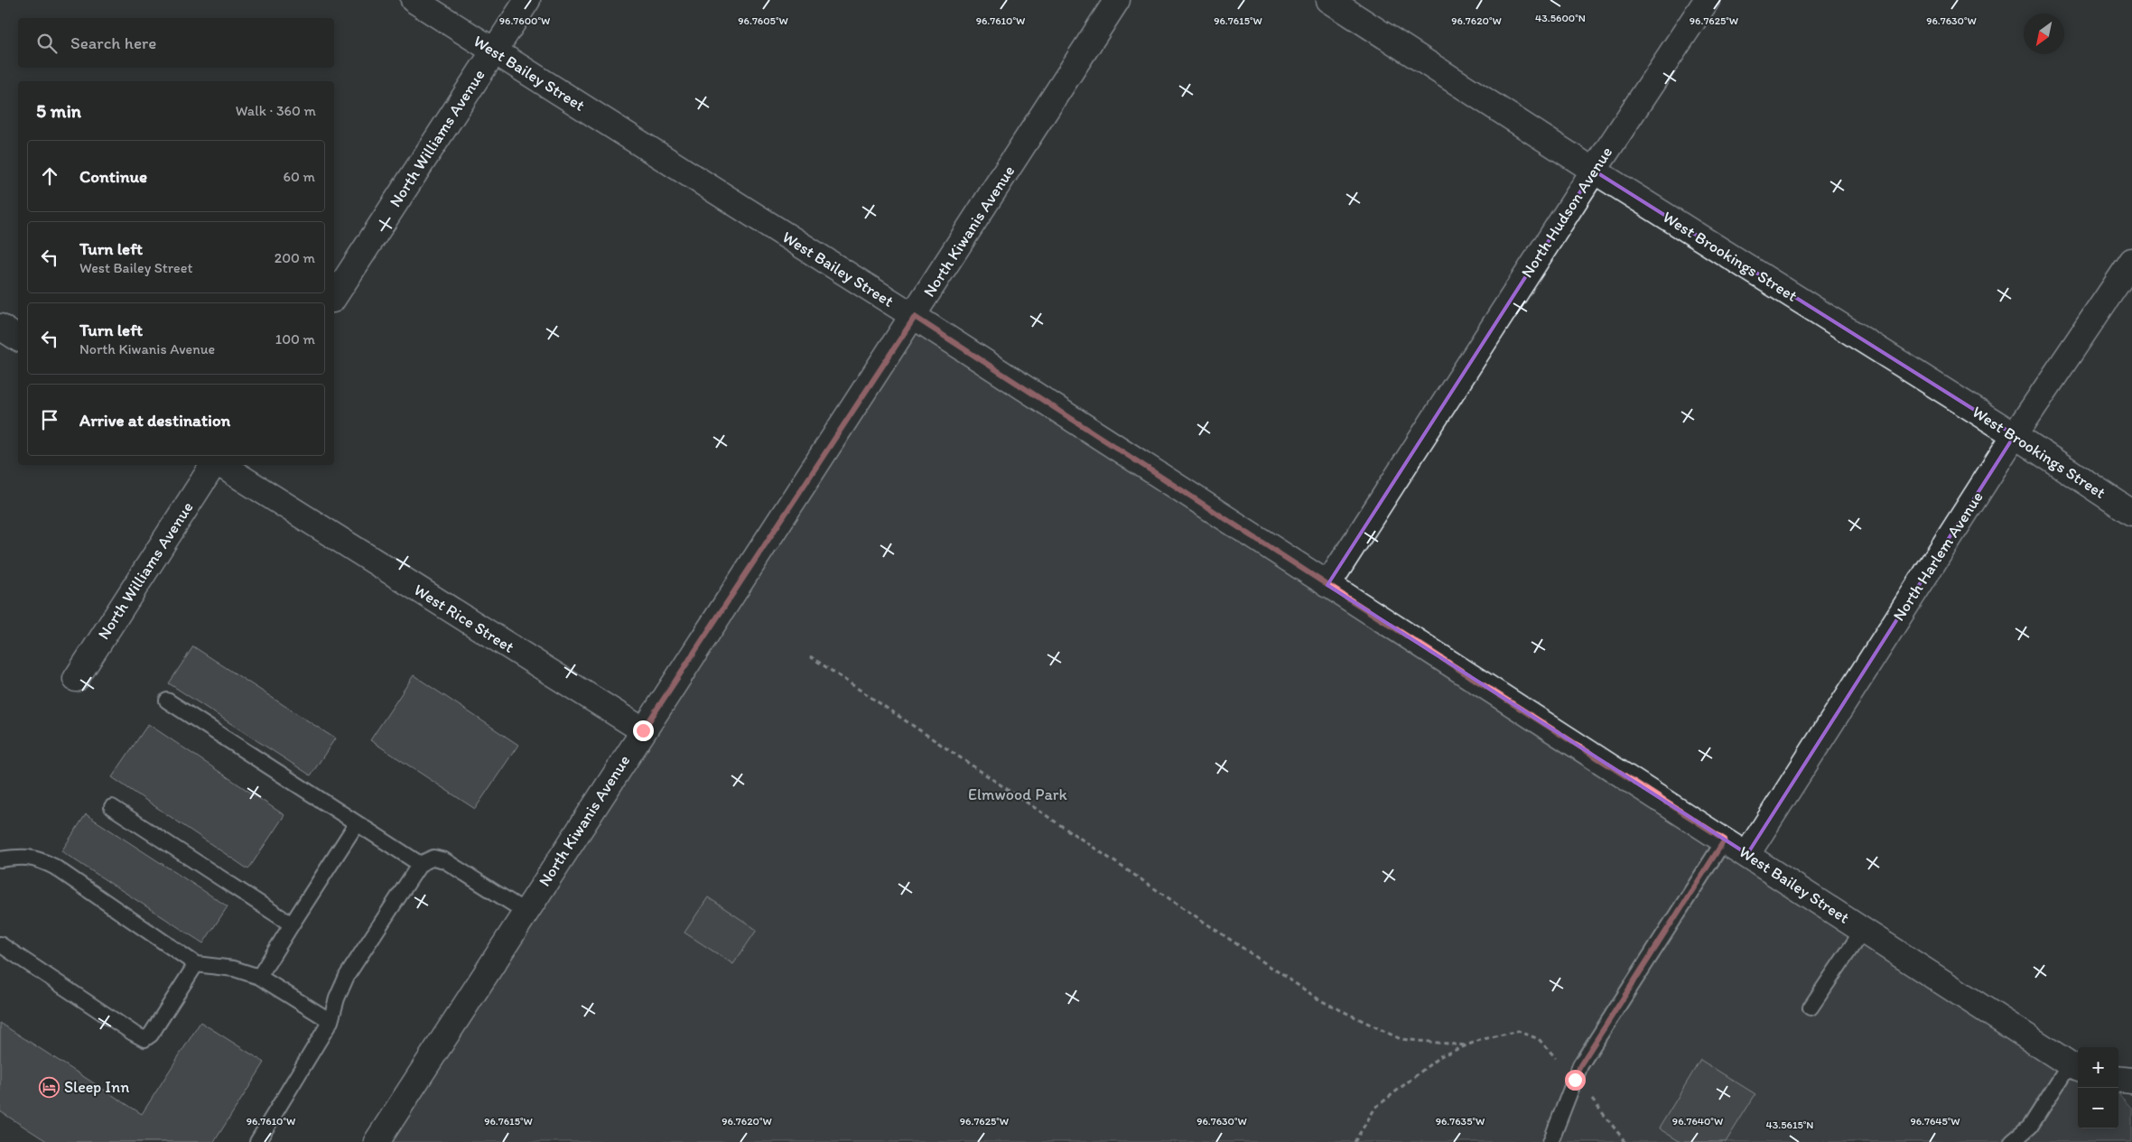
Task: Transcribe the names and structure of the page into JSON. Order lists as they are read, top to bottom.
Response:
{
  "streets": {
    "street": [
      "West Bailey Street",
      "North Williams Avenue",
      "North Hudson Avenue",
      "North Kiwanis Avenue",
      "West Brookings Street",
      "North Harlem Avenue",
      "West Rice Street"
    ]
  },
  "crossings": [
    ["West Bailey Street", "North Williams Avenue"],
    ["West Bailey Street", "North Hudson Avenue"],
    ["West Bailey Street", "North Kiwanis Avenue"],
    ["West Bailey Street", "North Harlem Avenue"],
    ["North Hudson Avenue", "West Brookings Street"],
    ["North Kiwanis Avenue", "West Rice Street"],
    ["West Brookings Street", "North Harlem Avenue"]
  ],
  "parks": ["Elmwood Park"],
  "places": {
    "hotel": ["Sleep Inn"]
  },
  "north": "bottom left",
  "page": {
    "search": "Search here",
    "heading": ["5 min", "Walk · 360 m"],
    "list": [
      ["Continue", "60 m"],
      ["Turn left", "West Bailey Street", "200 m"],
      ["Turn left", "North Kiwanis Avenue", "100 m"],
      "Arrive at destination"
    ],
    "map_buttons": ["+", "−"]
  },
  "coordinates": [
    "43.5600°N",
    "96.7600°W",
    "96.7630°W",
    "96.7605°W",
    "96.7610°W",
    "96.7615°W",
    "96.7620°W",
    "96.7625°W",
    "96.7635°W",
    "96.7640°W",
    "96.7645°W",
    "43.5615°N"
  ]
}
